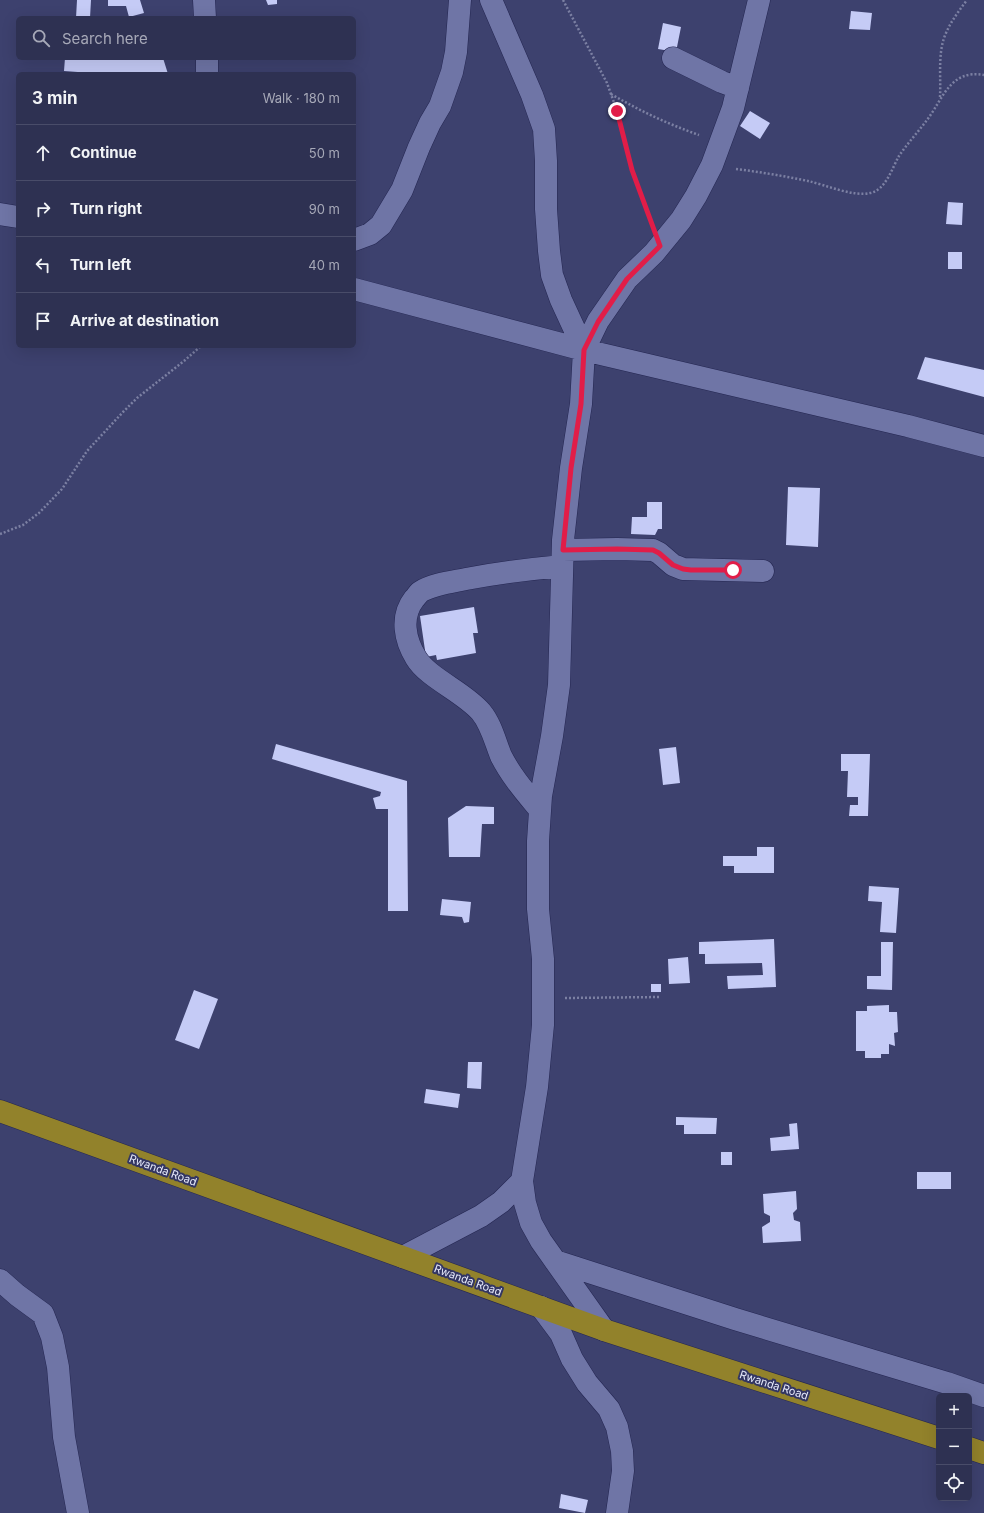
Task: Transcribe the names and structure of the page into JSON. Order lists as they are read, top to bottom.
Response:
{
  "streets": {
    "highway": ["Rwanda Road"]
  },
  "page": {
    "search": "Search here",
    "heading": ["3 min", "Walk · 180 m"],
    "list": [
      ["Continue", "50 m"],
      ["Turn right", "90 m"],
      ["Turn left", "40 m"],
      "Arrive at destination"
    ],
    "map_buttons": ["+", "−"]
  }
}
